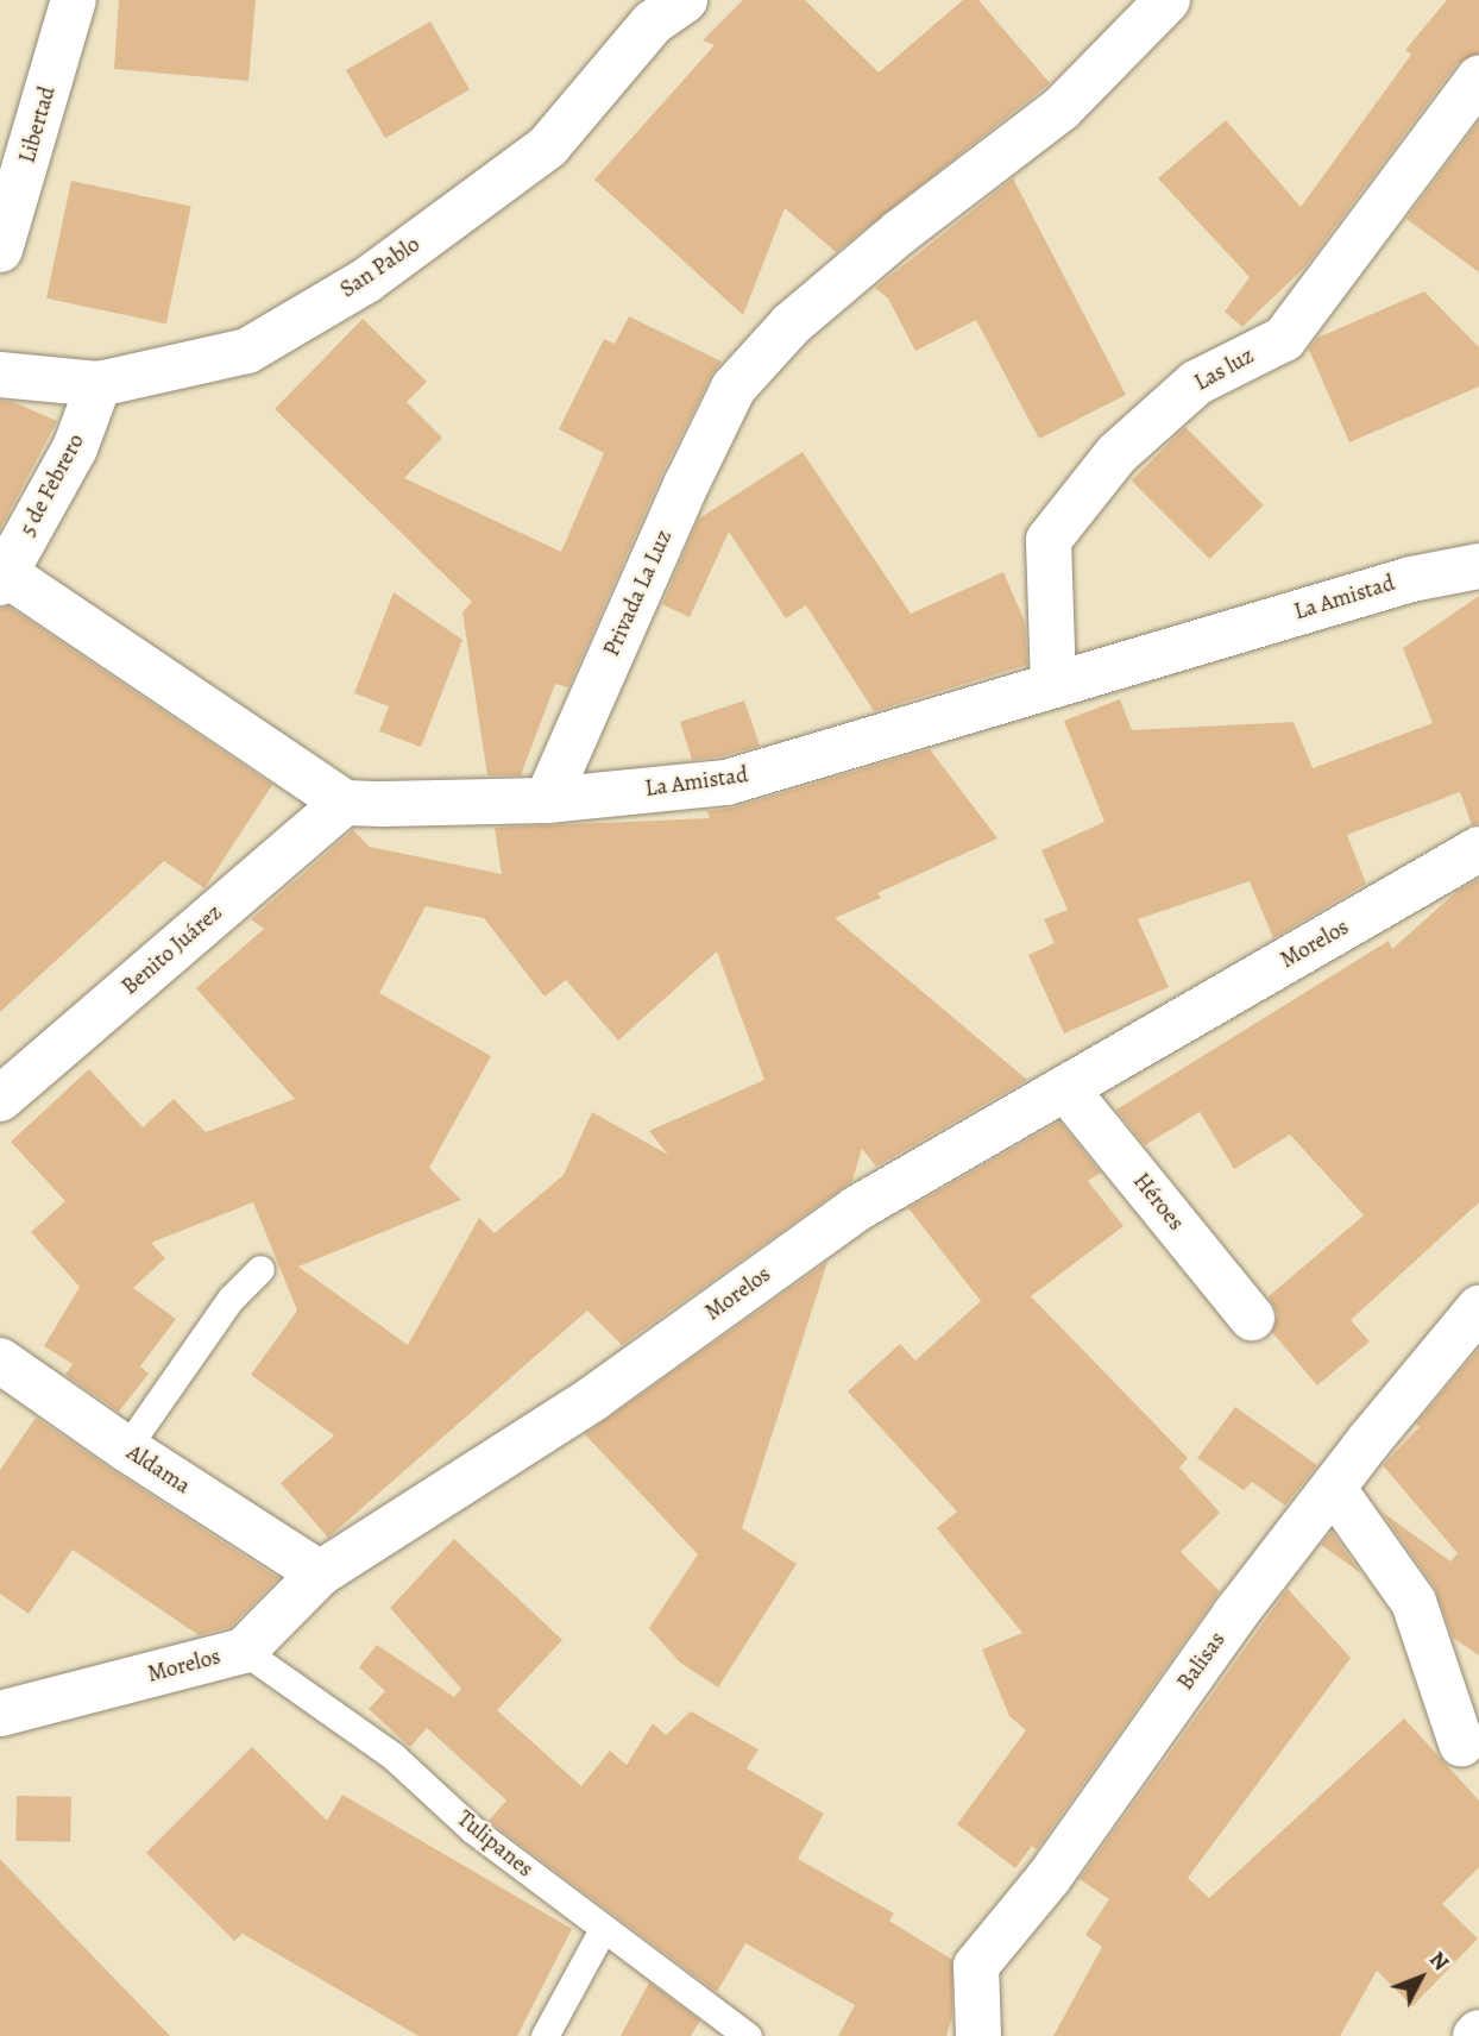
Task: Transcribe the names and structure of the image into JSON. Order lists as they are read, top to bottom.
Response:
{
  "streets": {
    "street": [
      "Libertad",
      "San Pablo",
      "Las luz",
      "5 de Febrero",
      "Privada La Luz",
      "La Amistad",
      "Morelos",
      "Benito Juárez",
      "Héroes",
      "Aldama",
      "Balisas"
    ],
    "lane": ["Tulipanes"]
  },
  "crossings": [
    ["San Pablo", "5 de Febrero"],
    ["Las luz", "La Amistad"],
    ["Privada La Luz", "La Amistad"],
    ["La Amistad", "Benito Juárez"],
    ["Morelos", "Héroes"],
    ["Morelos", "Aldama"],
    ["Morelos", "Tulipanes"]
  ],
  "north": "top right"
}
